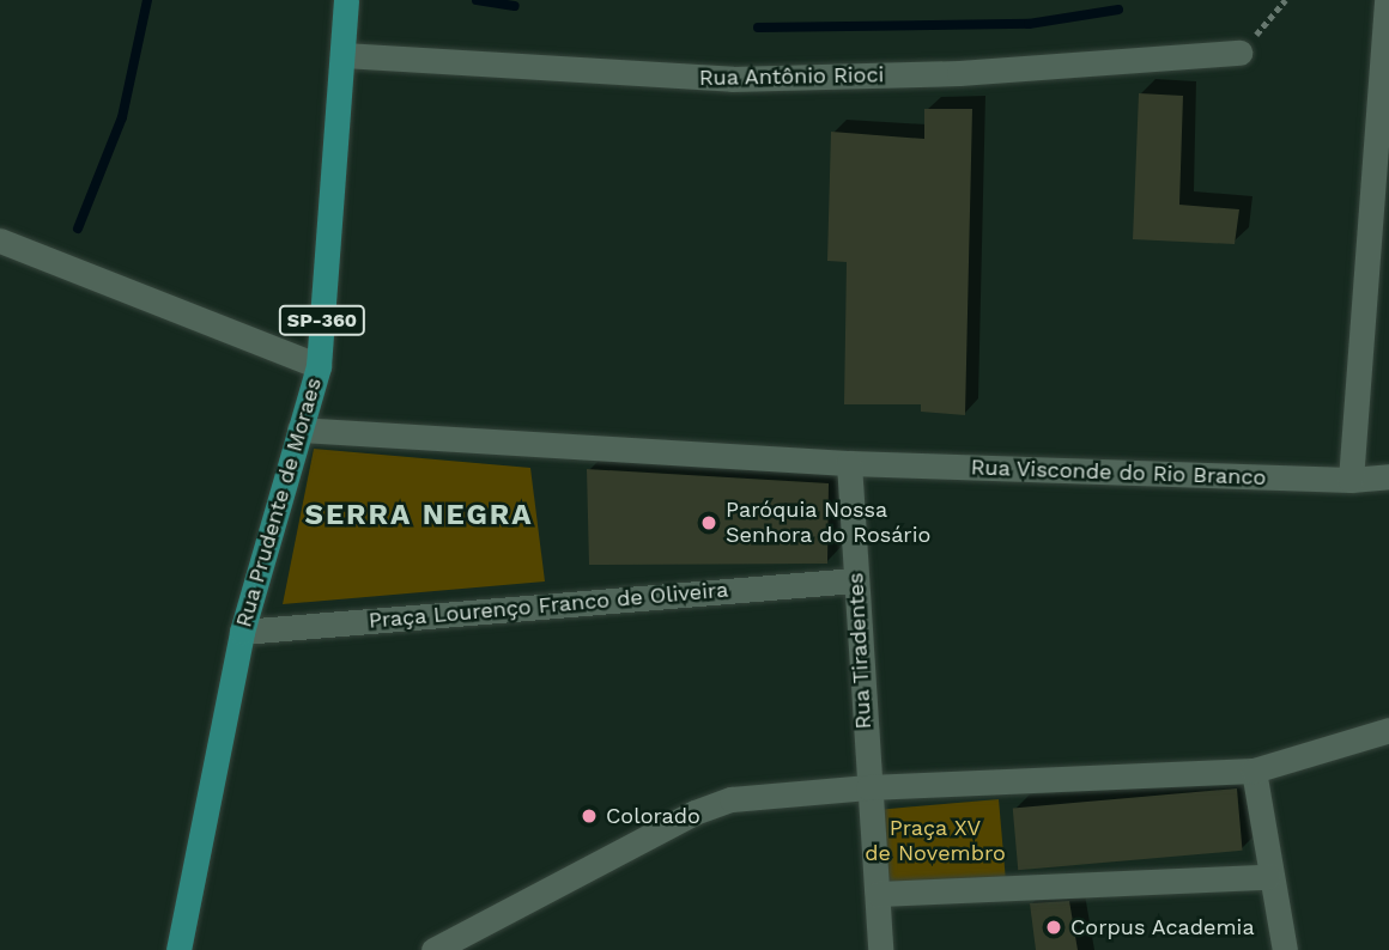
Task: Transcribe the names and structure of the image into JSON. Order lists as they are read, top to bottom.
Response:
{
  "streets": {
    "main road": ["SP-360", "Rua Prudente de Moraes"],
    "street": [
      "Rua Antônio Rioci",
      "Rua Visconde do Rio Branco",
      "Praça Lourenço Franco de Oliveira",
      "Rua Tiradentes"
    ]
  },
  "crossings": [
    ["Rua Antônio Rioci", "Rua Prudente de Moraes"],
    ["Rua Visconde do Rio Branco", "Rua Tiradentes"],
    ["Rua Prudente de Moraes", "Praça Lourenço Franco de Oliveira"],
    ["Praça Lourenço Franco de Oliveira", "Rua Tiradentes"]
  ],
  "districts": ["SERRA NEGRA"],
  "parks": ["Praça XV de Novembro"],
  "places": ["Paróquia Nossa Senhora do Rosário", "Colorado", "Corpus Academia"]
}
